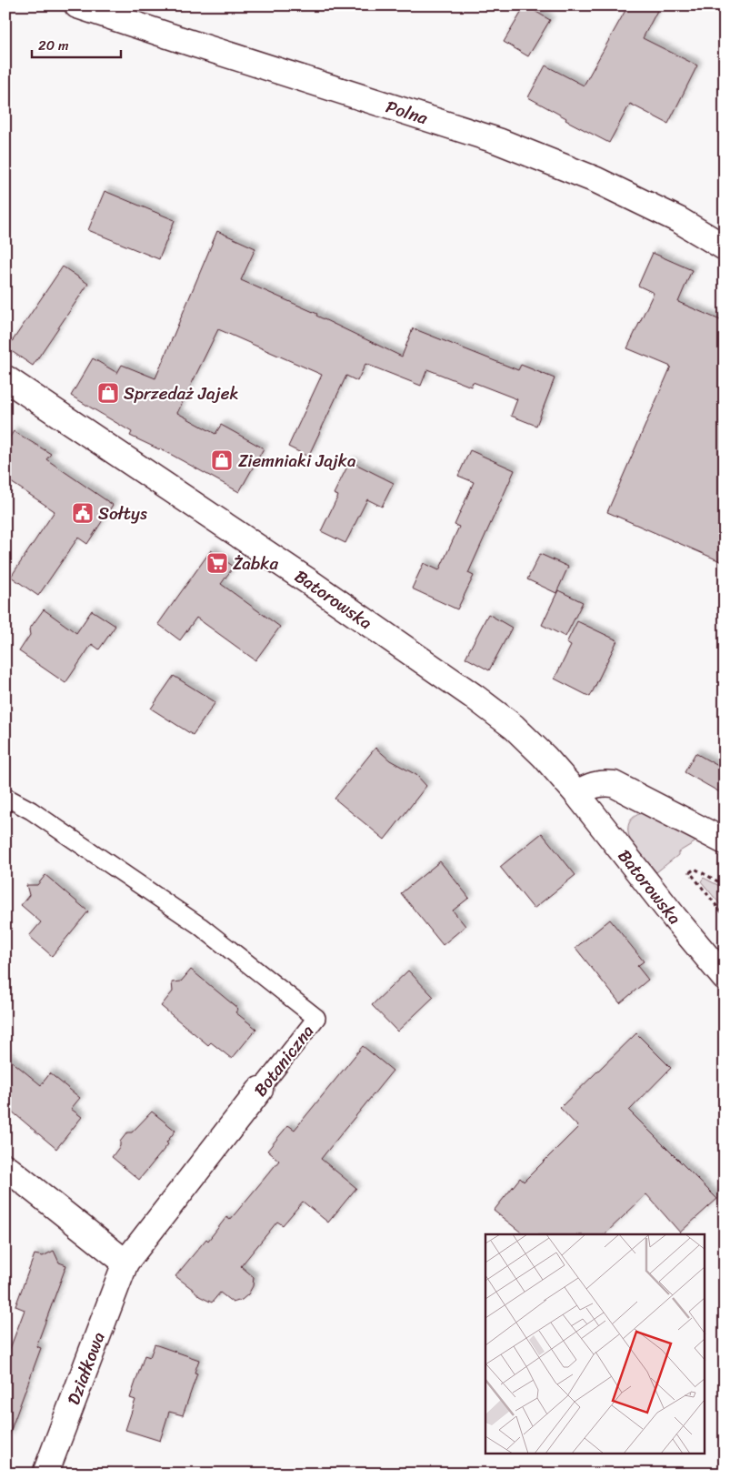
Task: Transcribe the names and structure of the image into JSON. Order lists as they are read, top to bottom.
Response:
{
  "streets": {
    "street": [
      "Polna",
      "Batorowska",
      "Botaniczna",
      "Działkowa"
    ]
  },
  "crossings": [
    ["Botaniczna", "Działkowa"]
  ],
  "places": {
    "shop": ["Sprzedaż Jajek", "Ziemniaki Jajka"],
    "public building": ["Sołtys"],
    "supermarket": ["Żabka"]
  },
  "scale_bar": "20 m"
}
